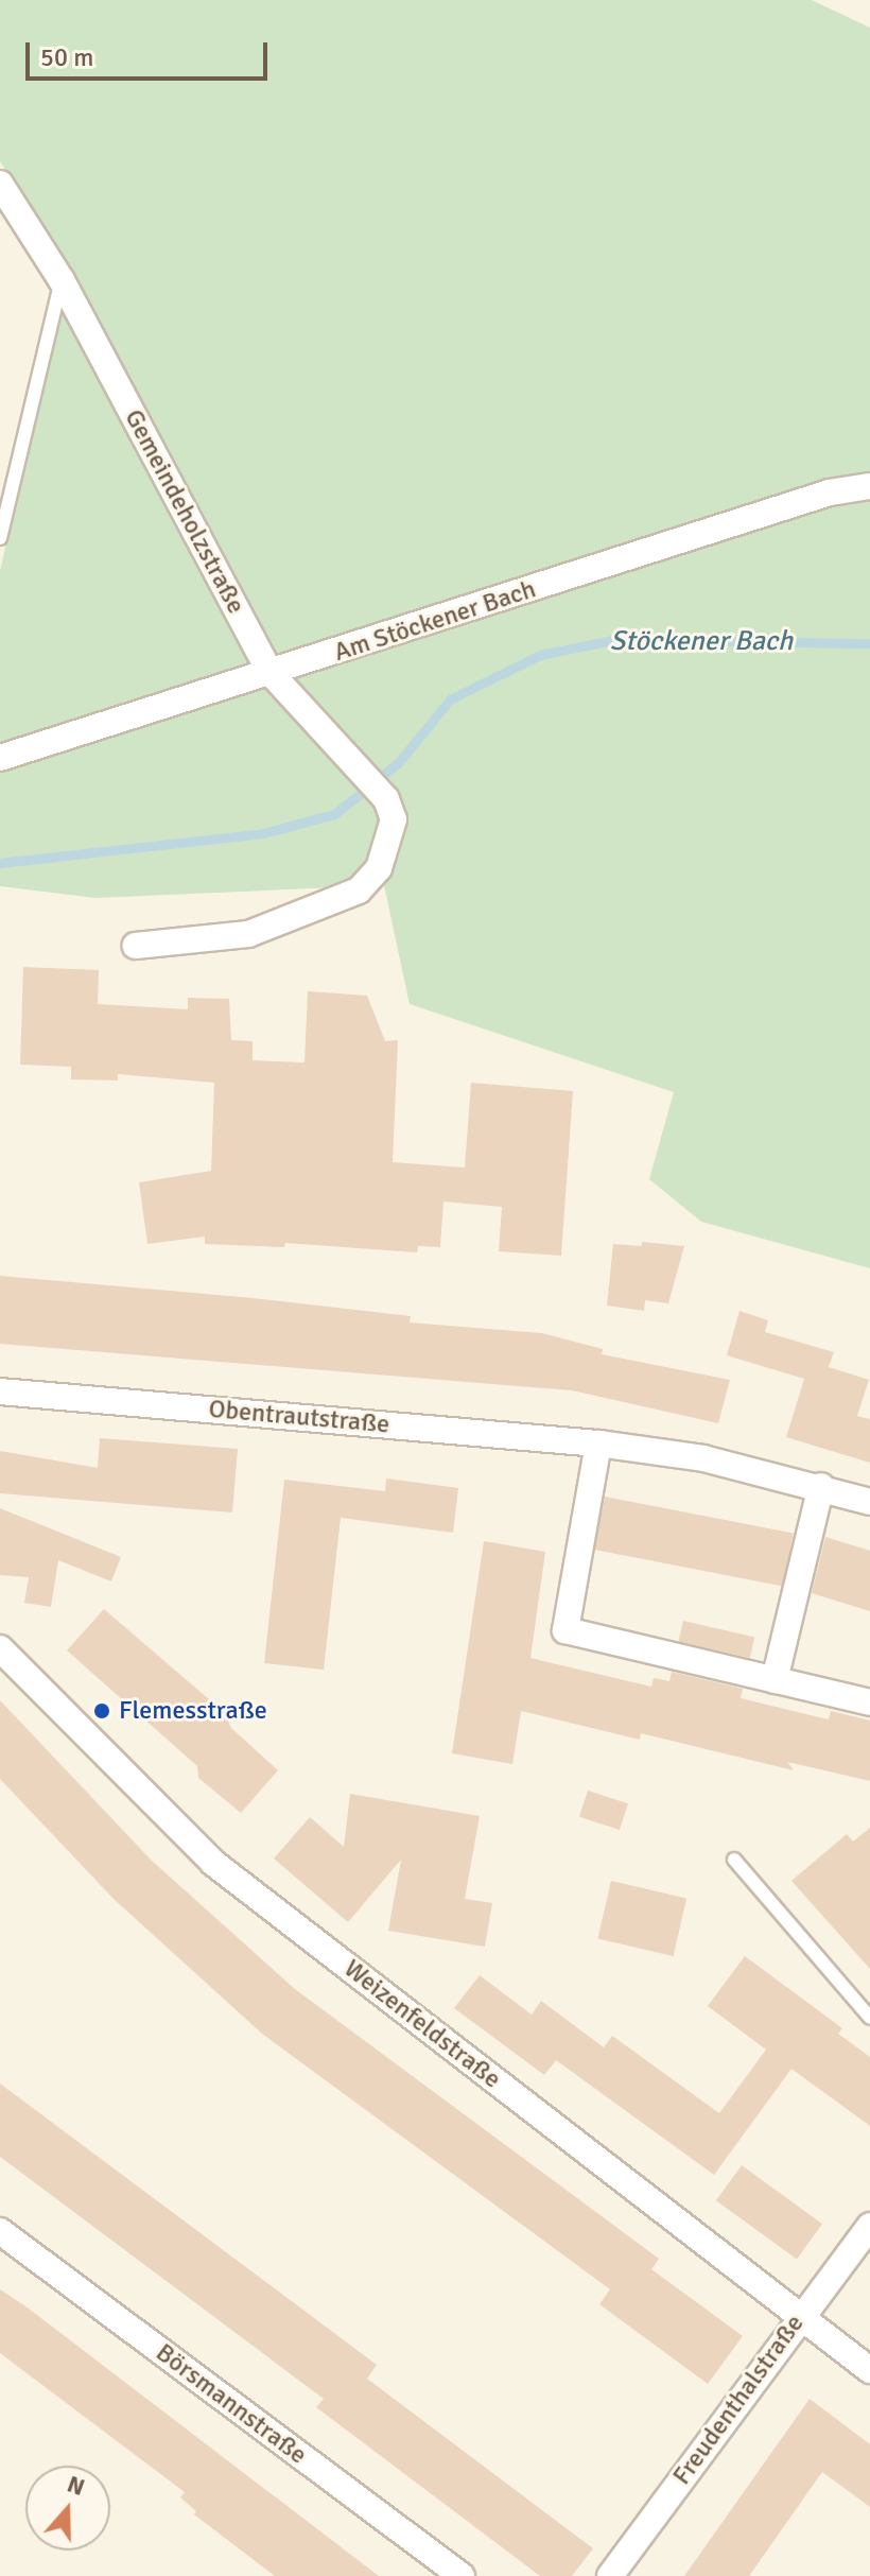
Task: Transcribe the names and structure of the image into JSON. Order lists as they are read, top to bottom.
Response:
{
  "streets": {
    "street": [
      "Gemeindeholzstraße",
      "Am Stöckener Bach",
      "Obentrautstraße",
      "Weizenfeldstraße",
      "Freudenthalstraße",
      "Börsmannstraße"
    ]
  },
  "crossings": [
    ["Gemeindeholzstraße", "Am Stöckener Bach"],
    ["Weizenfeldstraße", "Freudenthalstraße"]
  ],
  "water": ["Stöckener Bach"],
  "places": ["Flemesstraße"],
  "scale_bar": "50 m",
  "north": "top"
}
